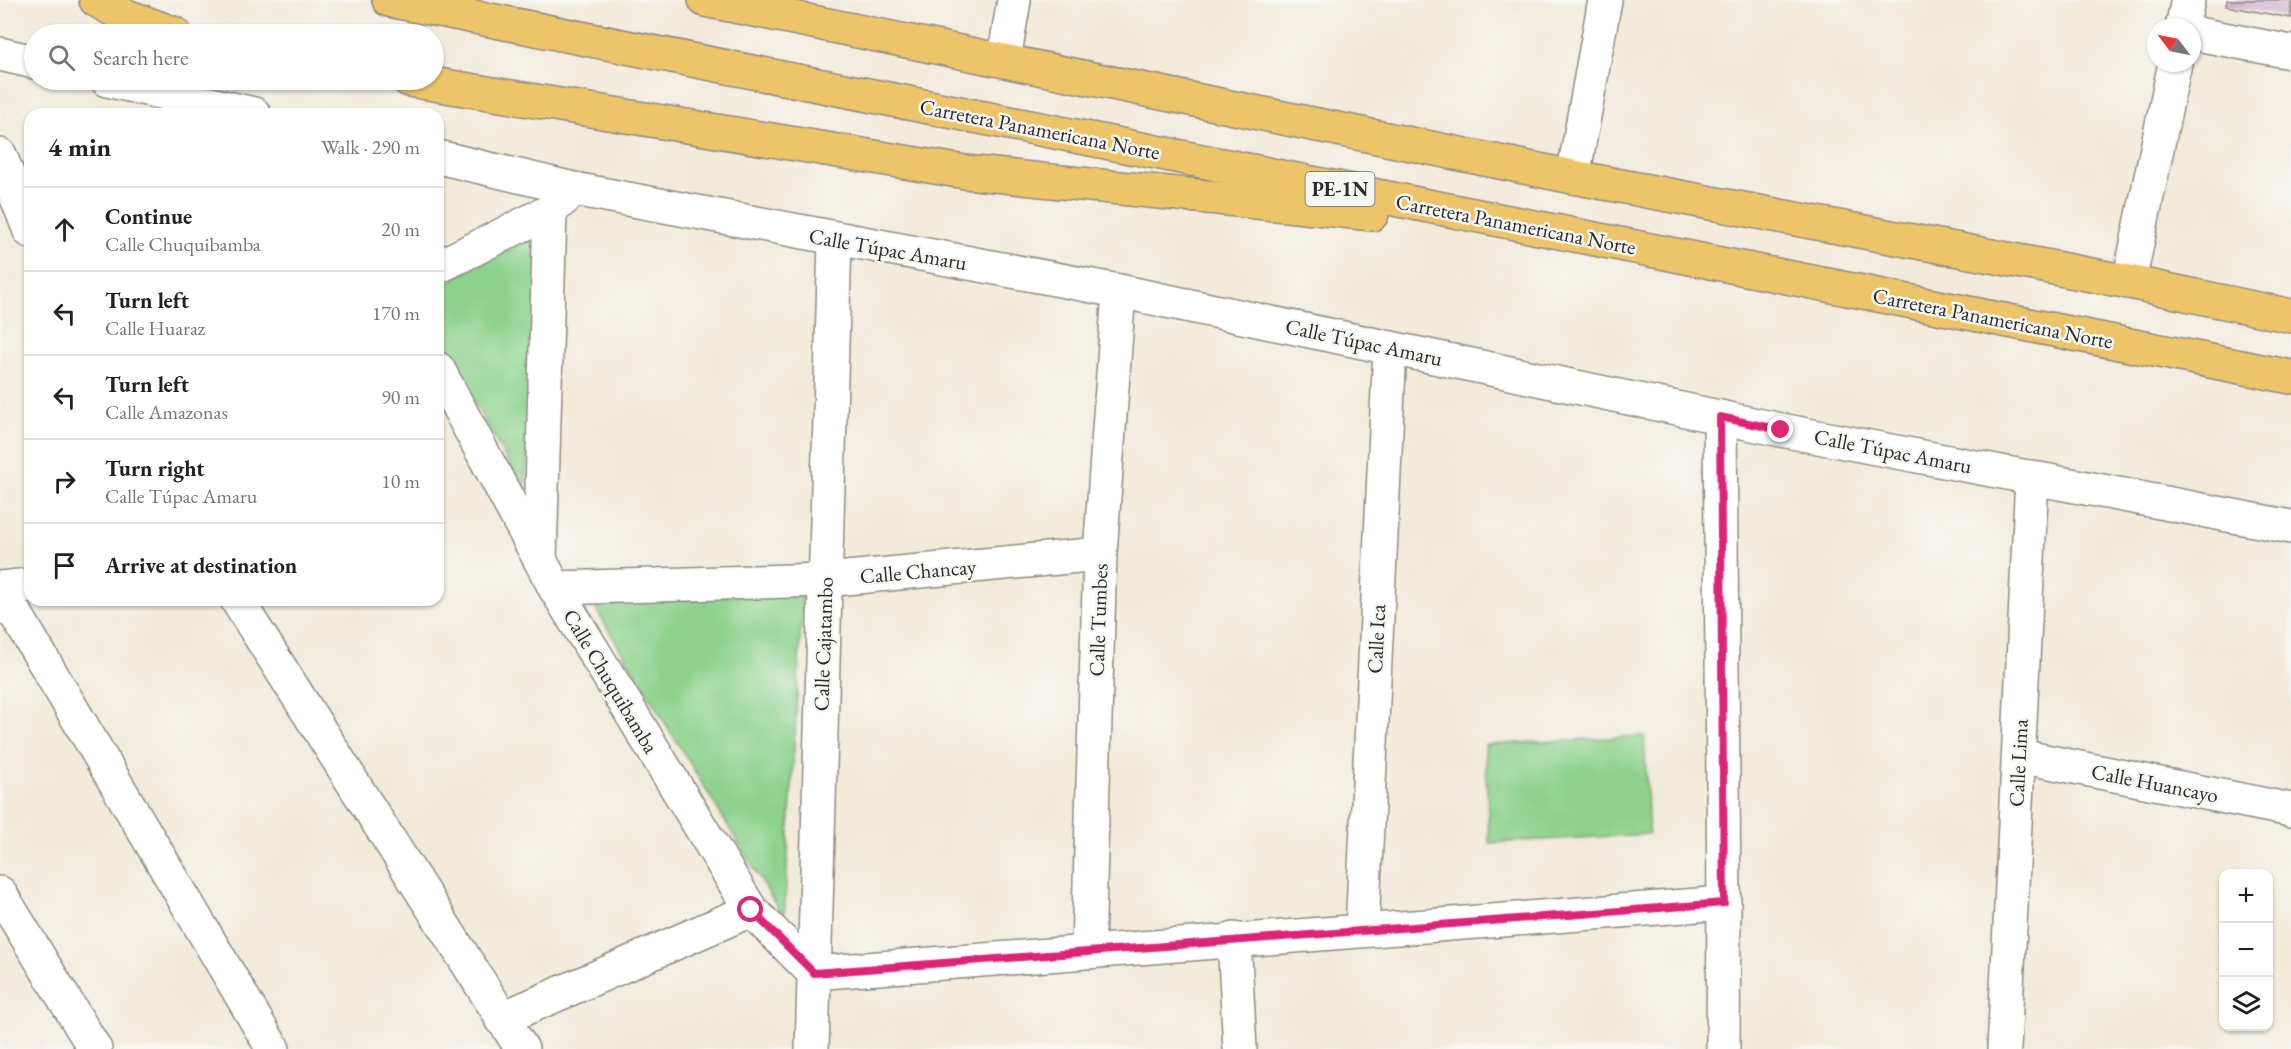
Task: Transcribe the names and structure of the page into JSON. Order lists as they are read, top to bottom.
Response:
{
  "streets": {
    "highway": ["Carretera Panamericana Norte", "PE-1N"],
    "street": [
      "Calle Túpac Amaru",
      "Calle Chancay",
      "Calle Tumbes",
      "Calle Ica",
      "Calle Cajatambo",
      "Calle Chuquibamba",
      "Calle Lima",
      "Calle Huancayo"
    ]
  },
  "crossings": [
    ["Calle Túpac Amaru", "Calle Tumbes"],
    ["Calle Túpac Amaru", "Calle Ica"],
    ["Calle Túpac Amaru", "Calle Cajatambo"],
    ["Calle Túpac Amaru", "Calle Lima"],
    ["Calle Chancay", "Calle Tumbes"],
    ["Calle Chancay", "Calle Cajatambo"],
    ["Calle Chancay", "Calle Chuquibamba"],
    ["Calle Cajatambo", "Calle Chuquibamba"],
    ["Calle Lima", "Calle Huancayo"]
  ],
  "north": "top left",
  "page": {
    "search": "Search here",
    "heading": ["4 min", "Walk · 290 m"],
    "list": [
      ["Continue", "Calle Chuquibamba", "20 m"],
      ["Turn left", "Calle Huaraz", "170 m"],
      ["Turn left", "Calle Amazonas", "90 m"],
      ["Turn right", "Calle Túpac Amaru", "10 m"],
      "Arrive at destination"
    ],
    "map_buttons": ["+", "−"]
  }
}
